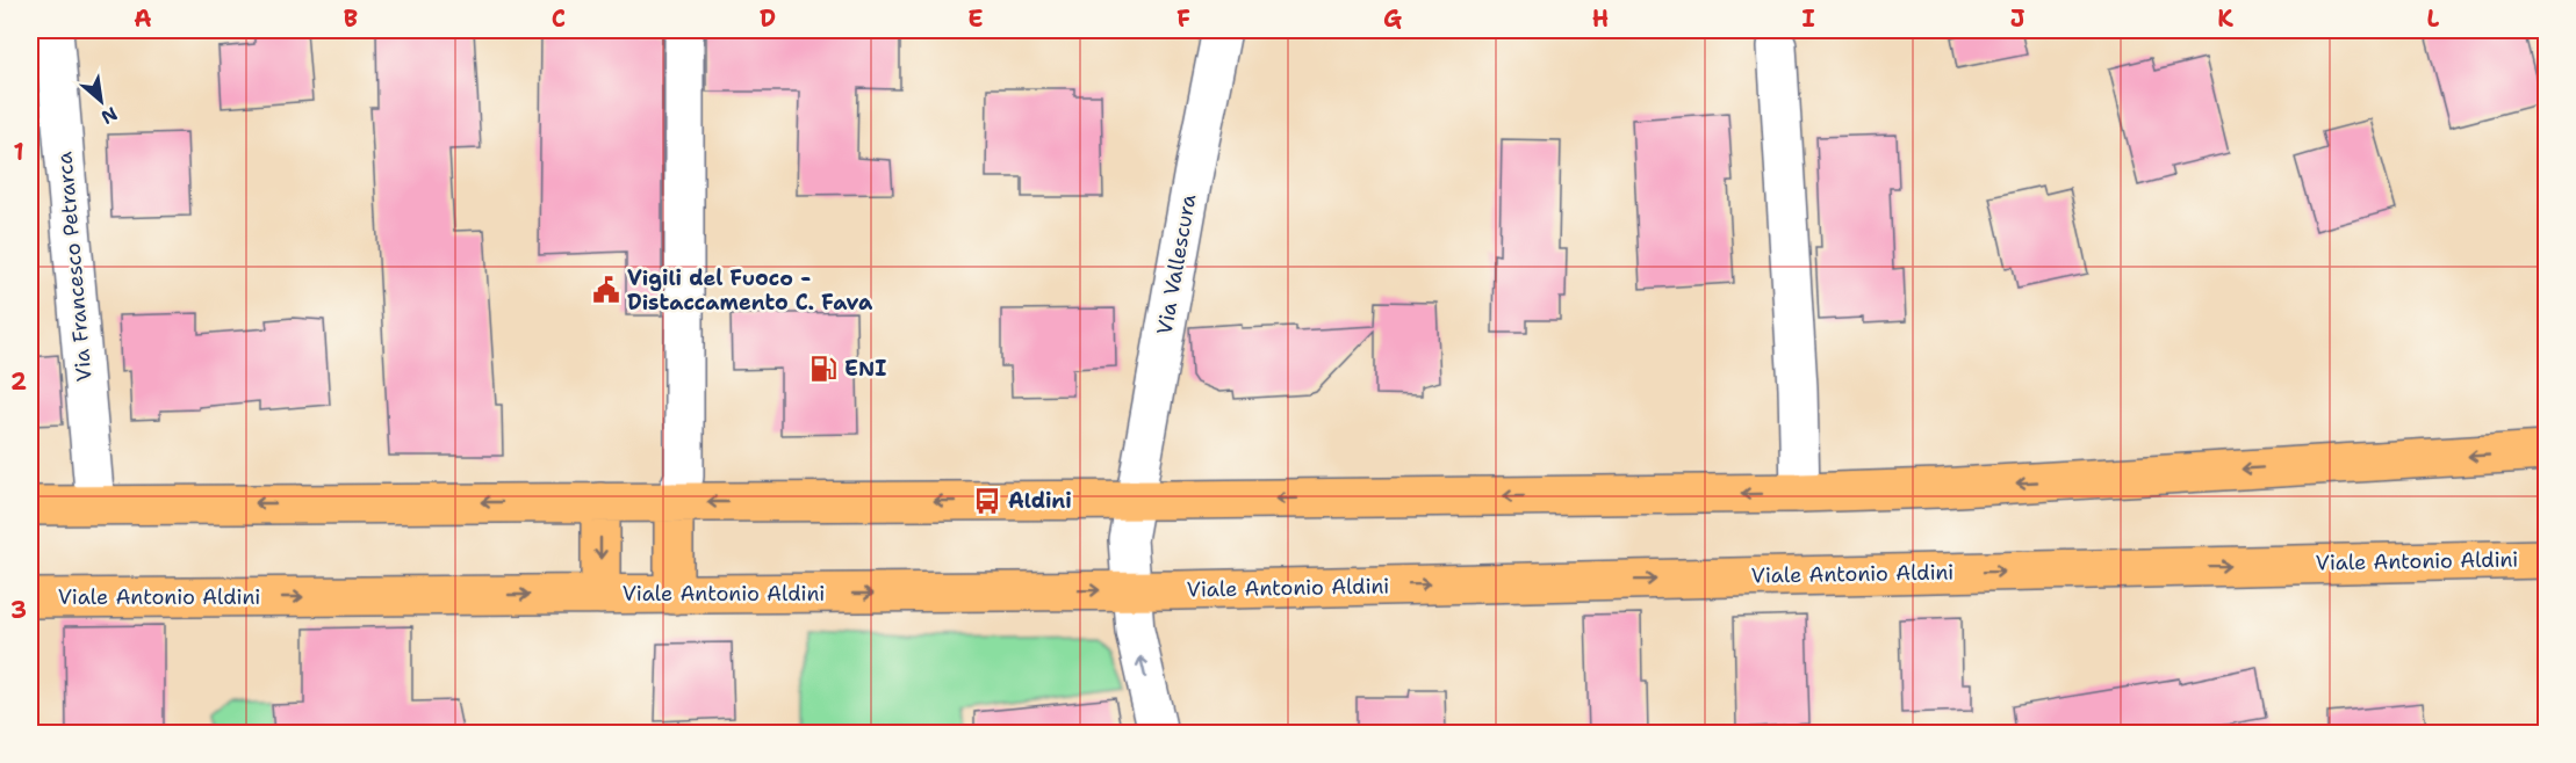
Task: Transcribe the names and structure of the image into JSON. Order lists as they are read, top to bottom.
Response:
{
  "streets": {
    "main road": ["Viale Antonio Aldini"],
    "street": ["Via Vallescura", "Via Francesco Petrarca"]
  },
  "crossings": [
    ["Via Vallescura", "Viale Antonio Aldini"]
  ],
  "places": {
    "public building": ["Vigili del Fuoco - Distaccamento C. Fava"],
    "fuel station": ["ENI"],
    "bus stop": ["Aldini"]
  },
  "north": "bottom right",
  "grid": {
    "columns": [
      "A",
      "B",
      "C",
      "D",
      "E",
      "F",
      "G",
      "H",
      "I",
      "J",
      "K",
      "L"
    ],
    "rows": ["1", "2", "3"]
  }
}
